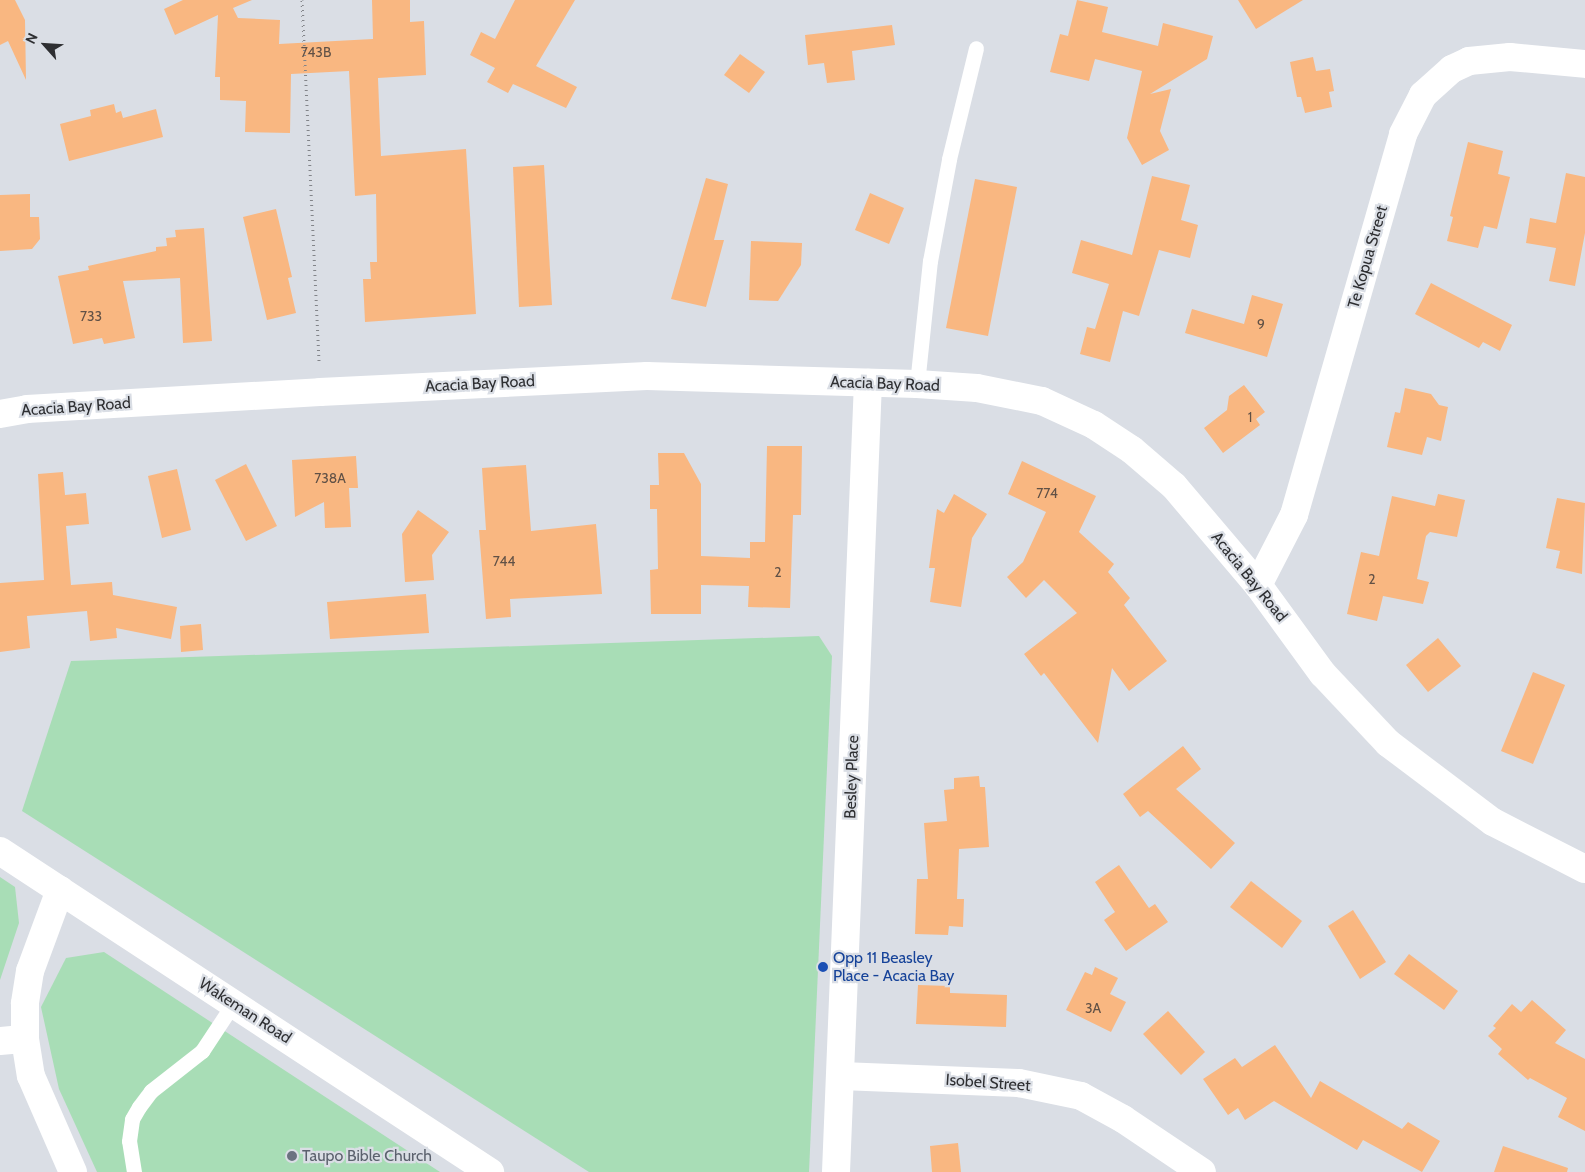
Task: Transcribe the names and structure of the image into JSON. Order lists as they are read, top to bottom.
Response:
{
  "streets": {
    "street": [
      "Te Kopua Street",
      "Acacia Bay Road",
      "Besley Place",
      "Wakeman Road",
      "Isobel Street"
    ]
  },
  "crossings": [
    ["Te Kopua Street", "Acacia Bay Road"],
    ["Acacia Bay Road", "Besley Place"],
    ["Besley Place", "Isobel Street"]
  ],
  "places": ["Opp 11 Beasley Place - Acacia Bay", "Taupo Bible Church"],
  "house_numbers": [
    "743B",
    "733",
    "9",
    "1",
    "738A",
    "774",
    "744",
    "2",
    "2",
    "3A"
  ],
  "north": "top left"
}
